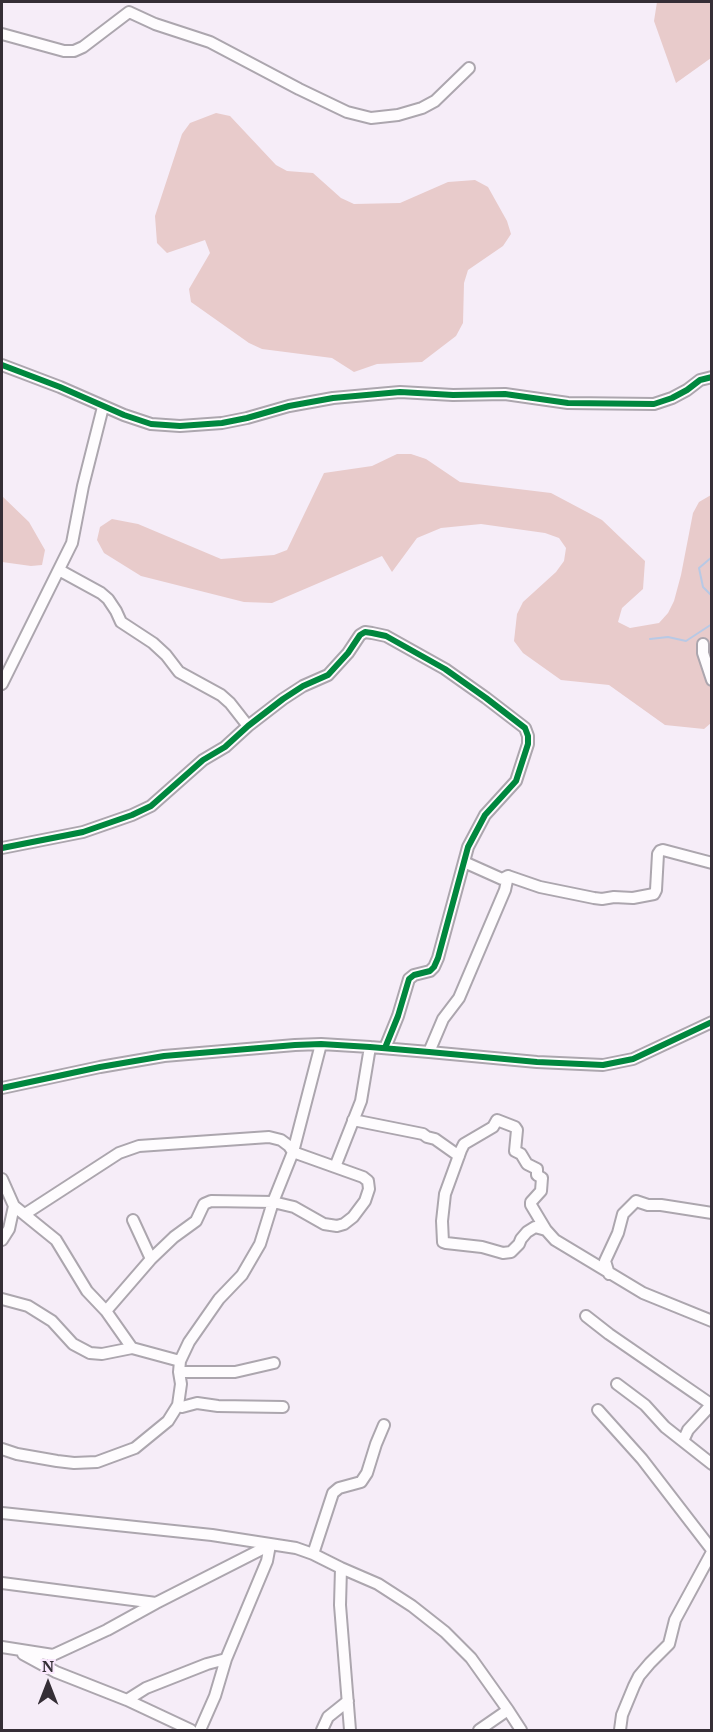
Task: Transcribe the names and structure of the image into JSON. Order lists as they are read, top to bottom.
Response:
{
  "north": "top"
}
